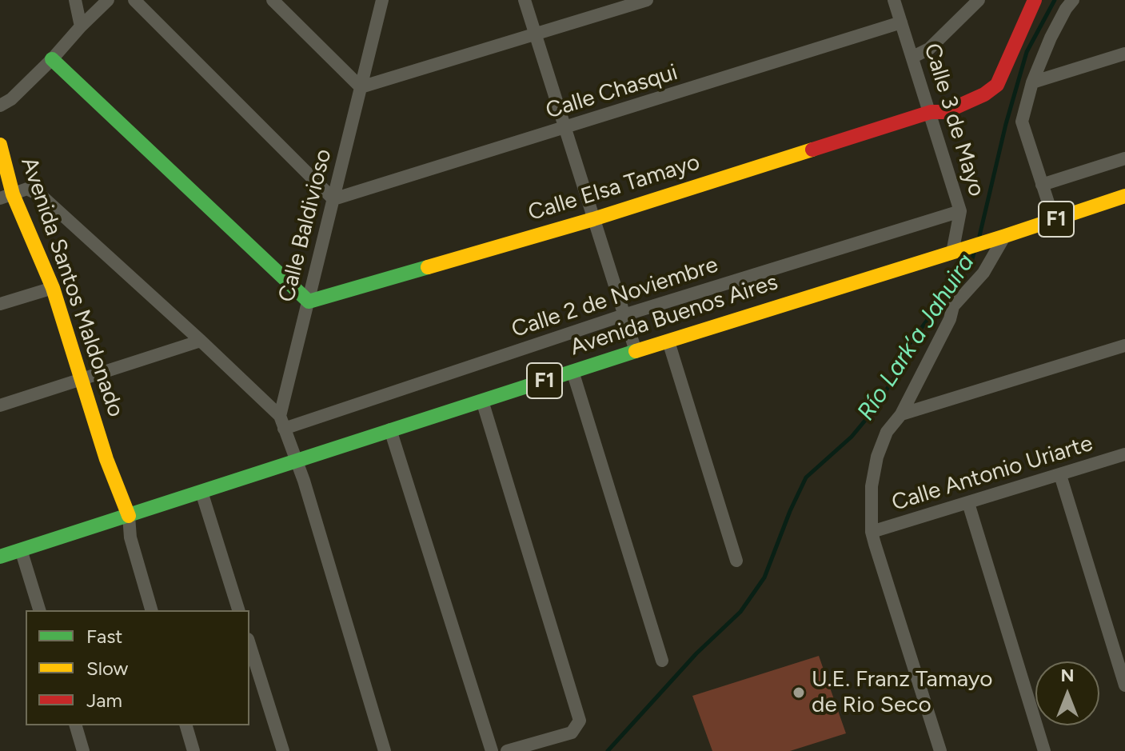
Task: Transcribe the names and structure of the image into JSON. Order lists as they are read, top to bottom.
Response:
{
  "streets": {
    "main road": [
      "Calle Elsa Tamayo",
      "F1",
      "Avenida Santos Maldonado",
      "Avenida Buenos Aires"
    ],
    "street": [
      "Calle Chasqui",
      "Calle 3 de Mayo",
      "Calle Baldivioso",
      "Calle 2 de Noviembre",
      "Calle Antonio Uriarte"
    ]
  },
  "crossings": [
    ["Calle Chasqui", "Calle 3 de Mayo"],
    ["Calle Chasqui", "Calle Baldivioso"],
    ["Calle 3 de Mayo", "Calle Elsa Tamayo"],
    ["Calle 3 de Mayo", "Calle 2 de Noviembre"],
    ["Calle 3 de Mayo", "Avenida Buenos Aires"],
    ["Calle Elsa Tamayo", "Calle Baldivioso"],
    ["F1", "Avenida Santos Maldonado"],
    ["F1", "Avenida Buenos Aires"],
    ["Calle Baldivioso", "Calle 2 de Noviembre"],
    ["Avenida Santos Maldonado", "Avenida Buenos Aires"]
  ],
  "water": ["Río Lark’a Jahuira"],
  "places": ["U.E. Franz Tamayo de Rio Seco"],
  "legend": ["Fast", "Slow", "Jam"],
  "north": "top"
}
